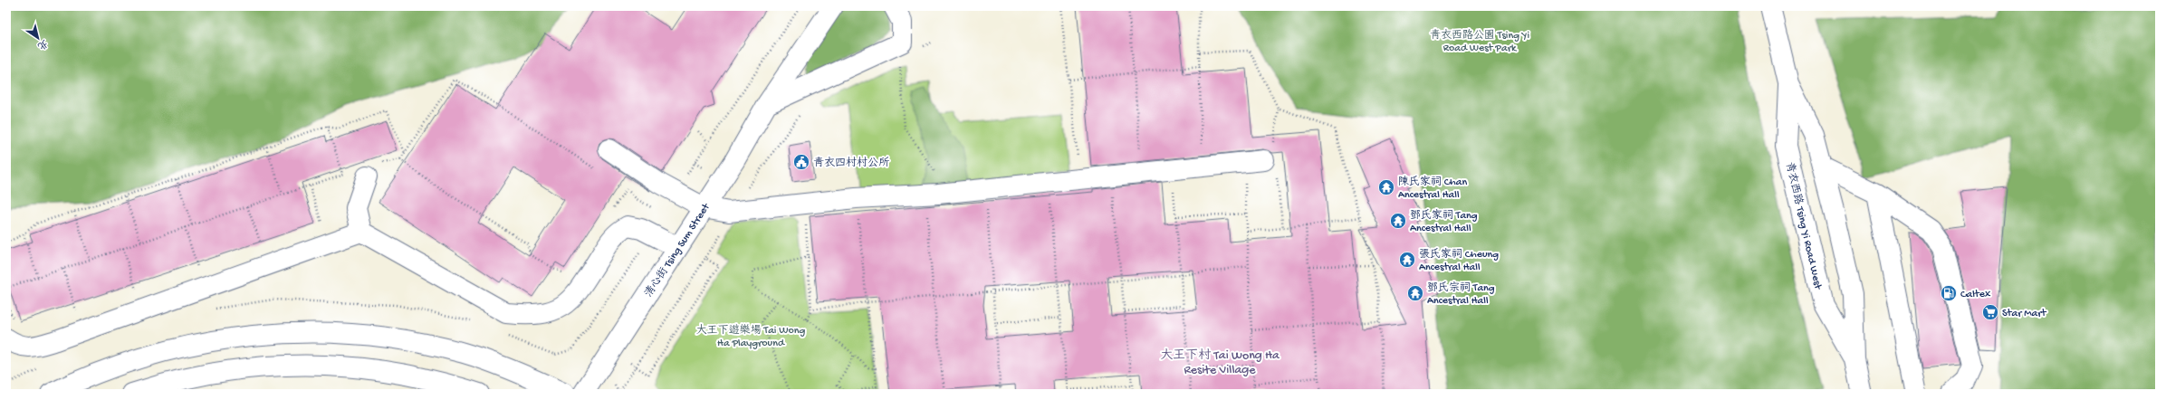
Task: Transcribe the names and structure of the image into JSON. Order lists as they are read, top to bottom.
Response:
{
  "streets": {
    "street": ["青衣西路 Tsing Yi Road West", "清心街 Tsing Sum Street"]
  },
  "districts": ["大王下村 Tai Wong Ha Resite Village"],
  "parks": ["青衣西路公園 Tsing Yi Road West Park", "大王下遊樂場 Tai Wong Ha Playground"],
  "places": {
    "public building": ["青衣四村村公所"],
    "temple": [
      "陳氏家祠 Chan Ancestral Hall",
      "鄧氏家祠 Tang Ancestral Hall",
      "張氏家祠 Cheung Ancestral Hall",
      "鄧氏宗祠 Tang Ancestral Hall"
    ],
    "fuel station": ["Caltex"],
    "supermarket": ["Star Mart"]
  },
  "north": "bottom right"
}
